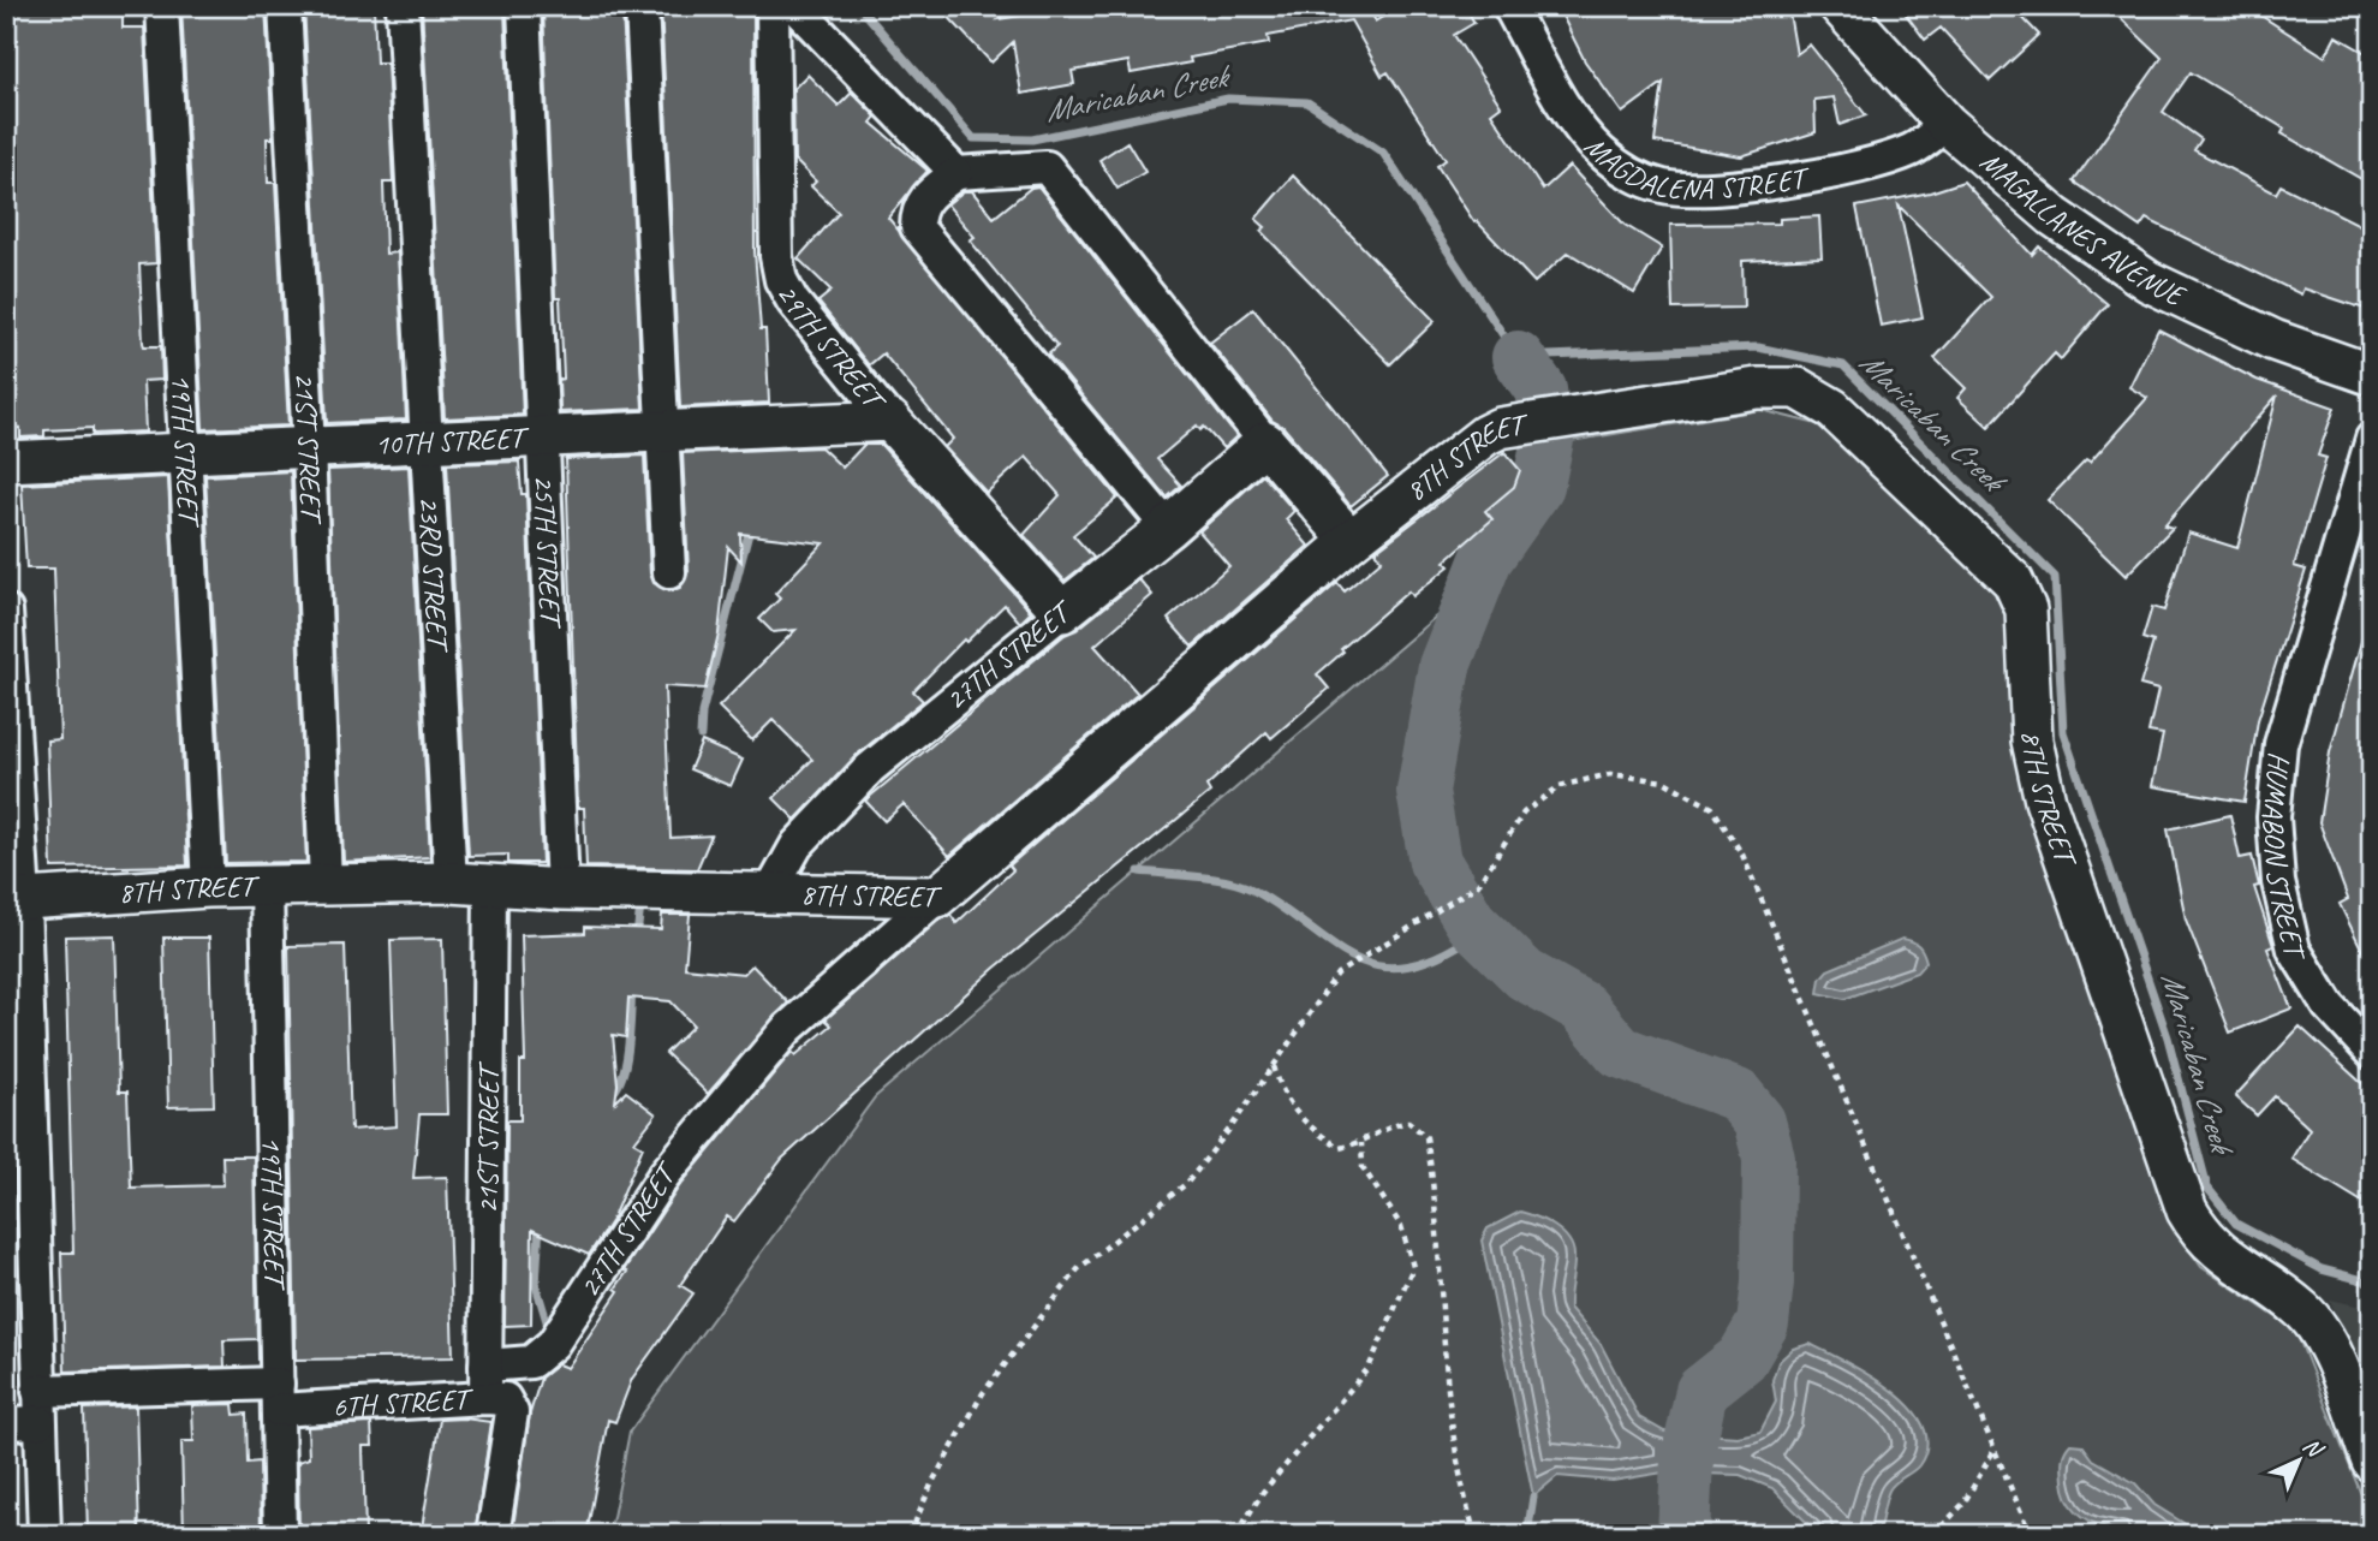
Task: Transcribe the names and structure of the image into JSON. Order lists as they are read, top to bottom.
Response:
{
  "streets": {
    "street": [
      "MAGDALENA STREET",
      "MAGALLANES AVENUE",
      "29TH STREET",
      "10TH STREET",
      "21ST STREET",
      "19TH STREET",
      "8TH STREET",
      "25TH STREET",
      "23RD STREET",
      "27TH STREET",
      "HUMABON STREET",
      "6TH STREET"
    ]
  },
  "crossings": [
    ["MAGDALENA STREET", "MAGALLANES AVENUE"],
    ["29TH STREET", "10TH STREET"],
    ["29TH STREET", "27TH STREET"],
    ["10TH STREET", "21ST STREET"],
    ["10TH STREET", "19TH STREET"],
    ["10TH STREET", "25TH STREET"],
    ["10TH STREET", "23RD STREET"],
    ["21ST STREET", "8TH STREET"],
    ["21ST STREET", "23RD STREET"],
    ["21ST STREET", "27TH STREET"],
    ["21ST STREET", "6TH STREET"],
    ["19TH STREET", "8TH STREET"],
    ["19TH STREET", "6TH STREET"],
    ["8TH STREET", "25TH STREET"],
    ["8TH STREET", "23RD STREET"],
    ["8TH STREET", "27TH STREET"]
  ],
  "water": ["Maricaban Creek"],
  "north": "top right"
}
